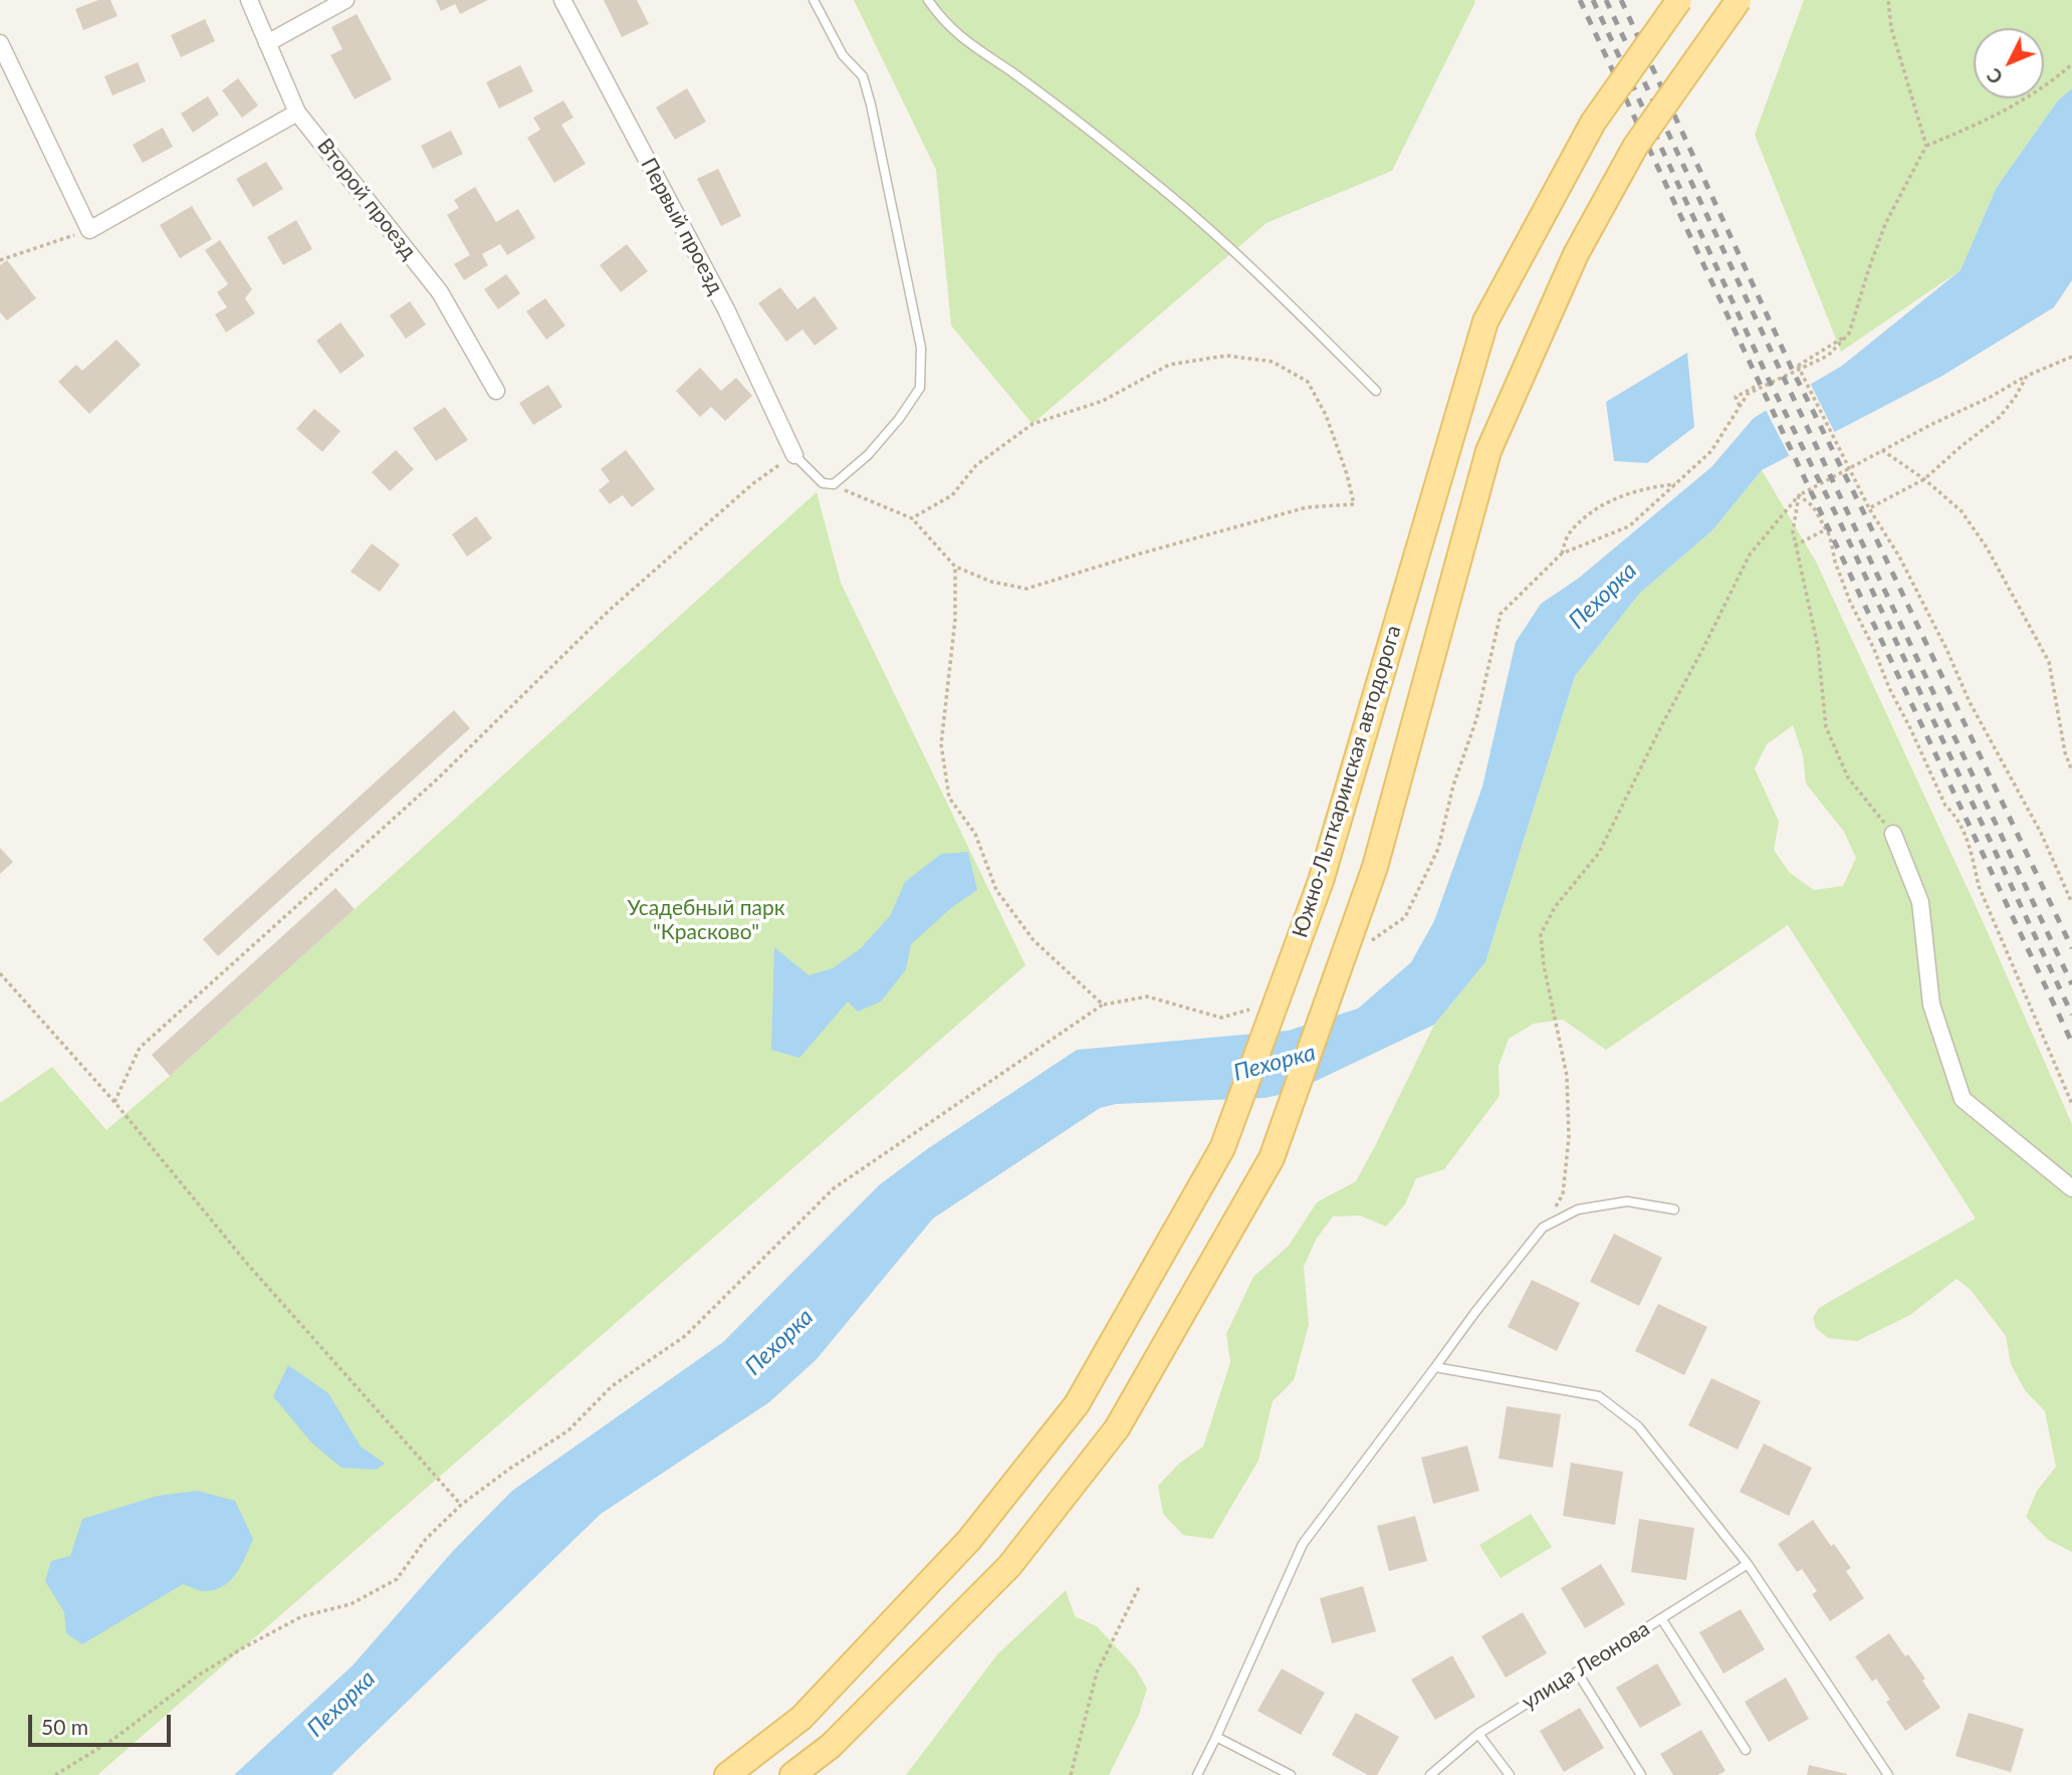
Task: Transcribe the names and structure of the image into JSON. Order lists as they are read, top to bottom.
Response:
{
  "streets": {
    "main road": ["Южно-Лыткаринская автодорога"],
    "street": ["Второй проезд", "Первый проезд"],
    "lane": ["улица Леонова"]
  },
  "water": ["Пехорка"],
  "parks": ["Усадебный парк \"Красково\""],
  "scale_bar": "50 m",
  "north": "bottom left"
}
